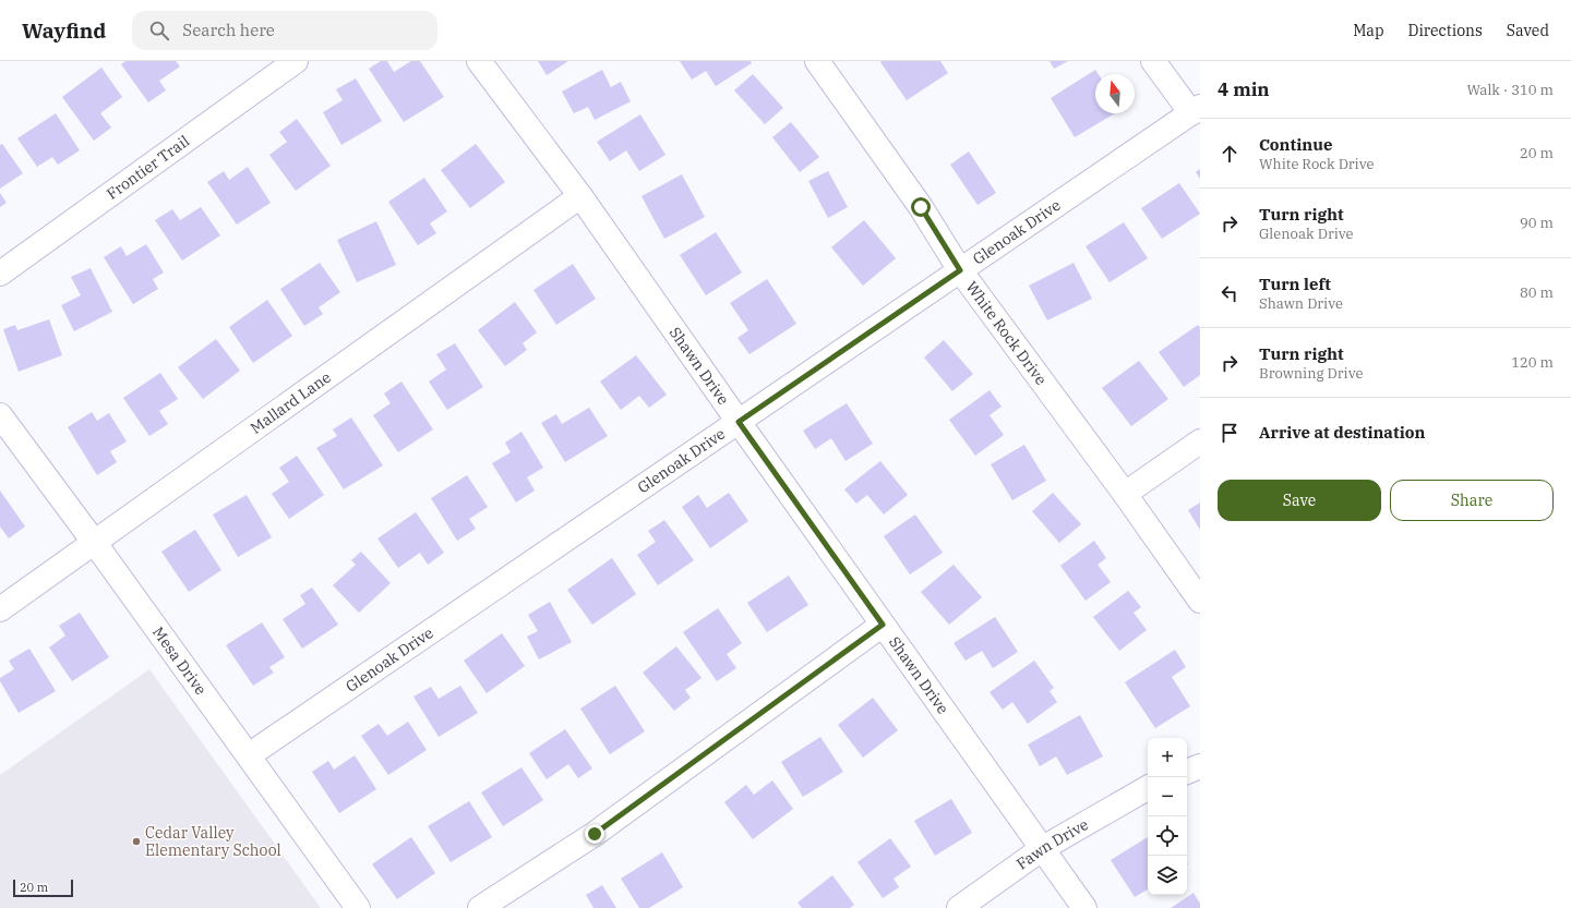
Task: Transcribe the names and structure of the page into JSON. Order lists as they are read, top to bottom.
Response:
{
  "streets": {
    "street": [
      "Frontier Trail",
      "Glenoak Drive",
      "White Rock Drive",
      "Shawn Drive",
      "Mallard Lane",
      "Mesa Drive",
      "Fawn Drive"
    ]
  },
  "crossings": [
    ["Glenoak Drive", "White Rock Drive"],
    ["Glenoak Drive", "Shawn Drive"],
    ["Glenoak Drive", "Mesa Drive"],
    ["Shawn Drive", "Mallard Lane"],
    ["Shawn Drive", "Fawn Drive"],
    ["Mallard Lane", "Mesa Drive"]
  ],
  "places": ["Cedar Valley Elementary School"],
  "scale_bar": "20 m",
  "north": "top",
  "page": {
    "header": "Wayfind",
    "search": "Search here",
    "nav": ["Map", "Directions", "Saved"],
    "heading": ["4 min", "Walk · 310 m"],
    "list": [
      ["Continue", "White Rock Drive", "20 m"],
      ["Turn right", "Glenoak Drive", "90 m"],
      ["Turn left", "Shawn Drive", "80 m"],
      ["Turn right", "Browning Drive", "120 m"],
      "Arrive at destination"
    ],
    "buttons": ["Save", "Share"],
    "map_buttons": ["+", "−"],
    "scale": "20 m"
  }
}
